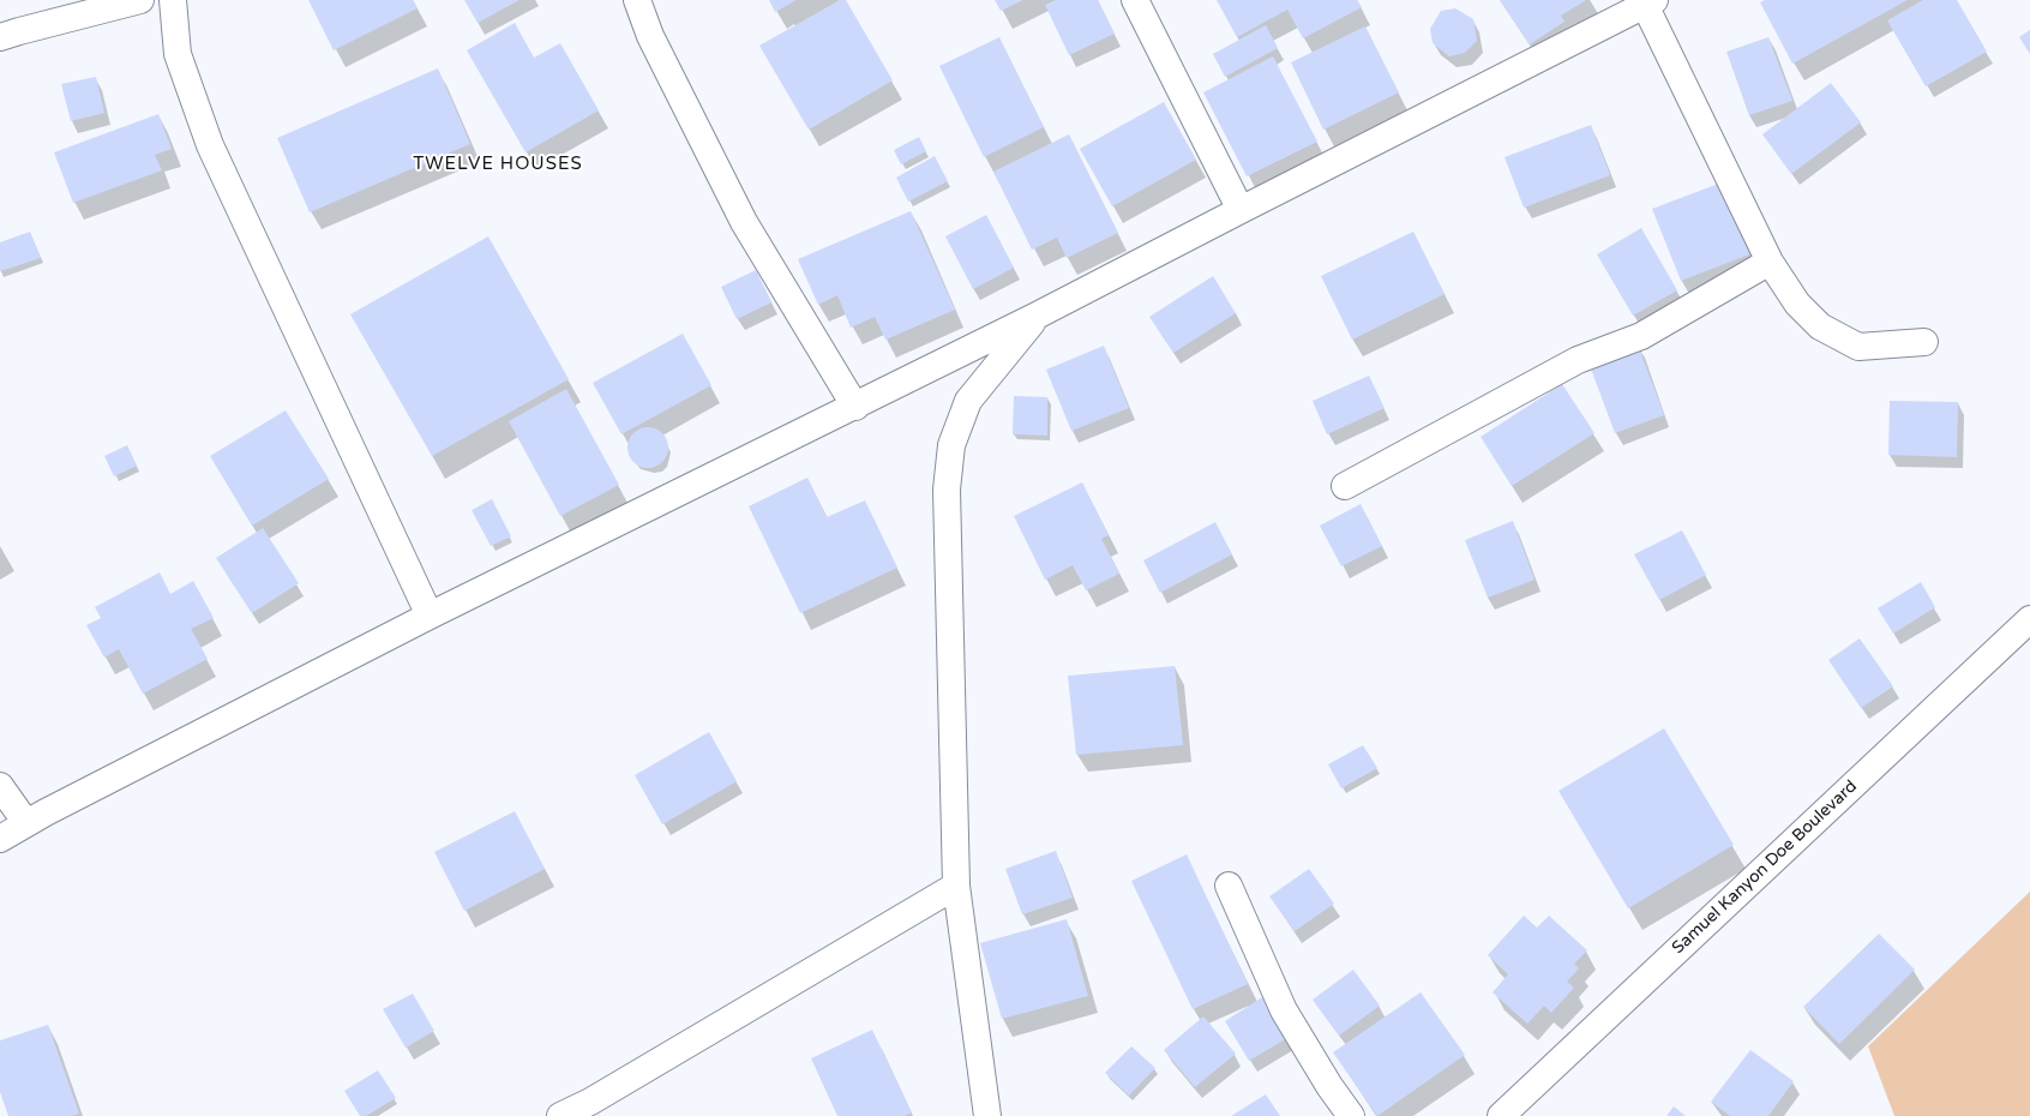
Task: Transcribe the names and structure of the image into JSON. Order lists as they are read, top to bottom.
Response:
{
  "streets": {
    "street": ["Samuel Kanyon Doe Boulevard"]
  },
  "districts": ["TWELVE HOUSES"]
}
